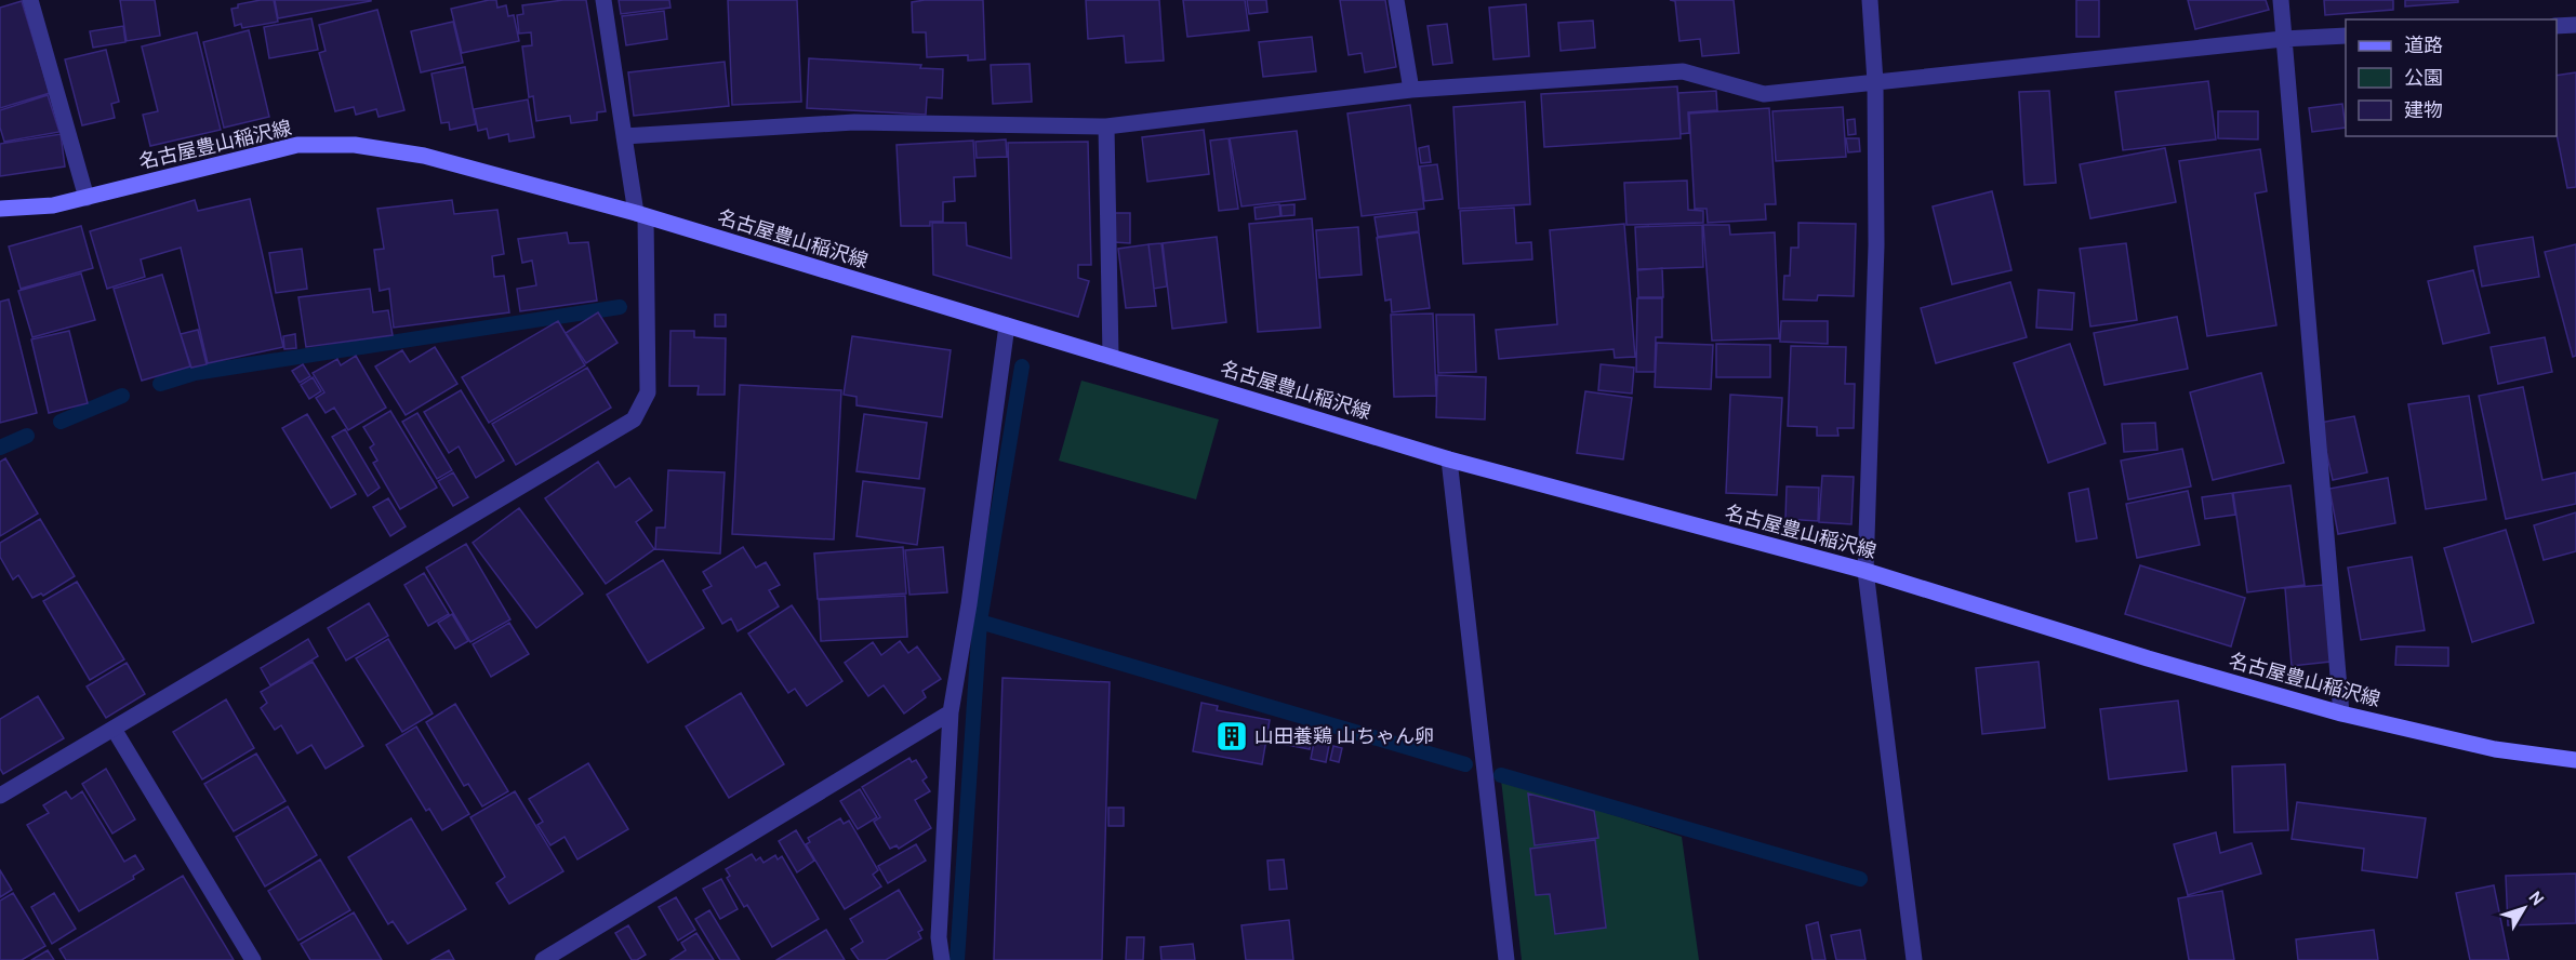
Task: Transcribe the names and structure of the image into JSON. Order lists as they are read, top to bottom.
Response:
{
  "streets": {
    "main road": ["名古屋豊山稲沢線"]
  },
  "places": {
    "building": ["山田養鶏 山ちゃん卵"]
  },
  "legend": ["道路", "公園", "建物"],
  "north": "top right"
}
